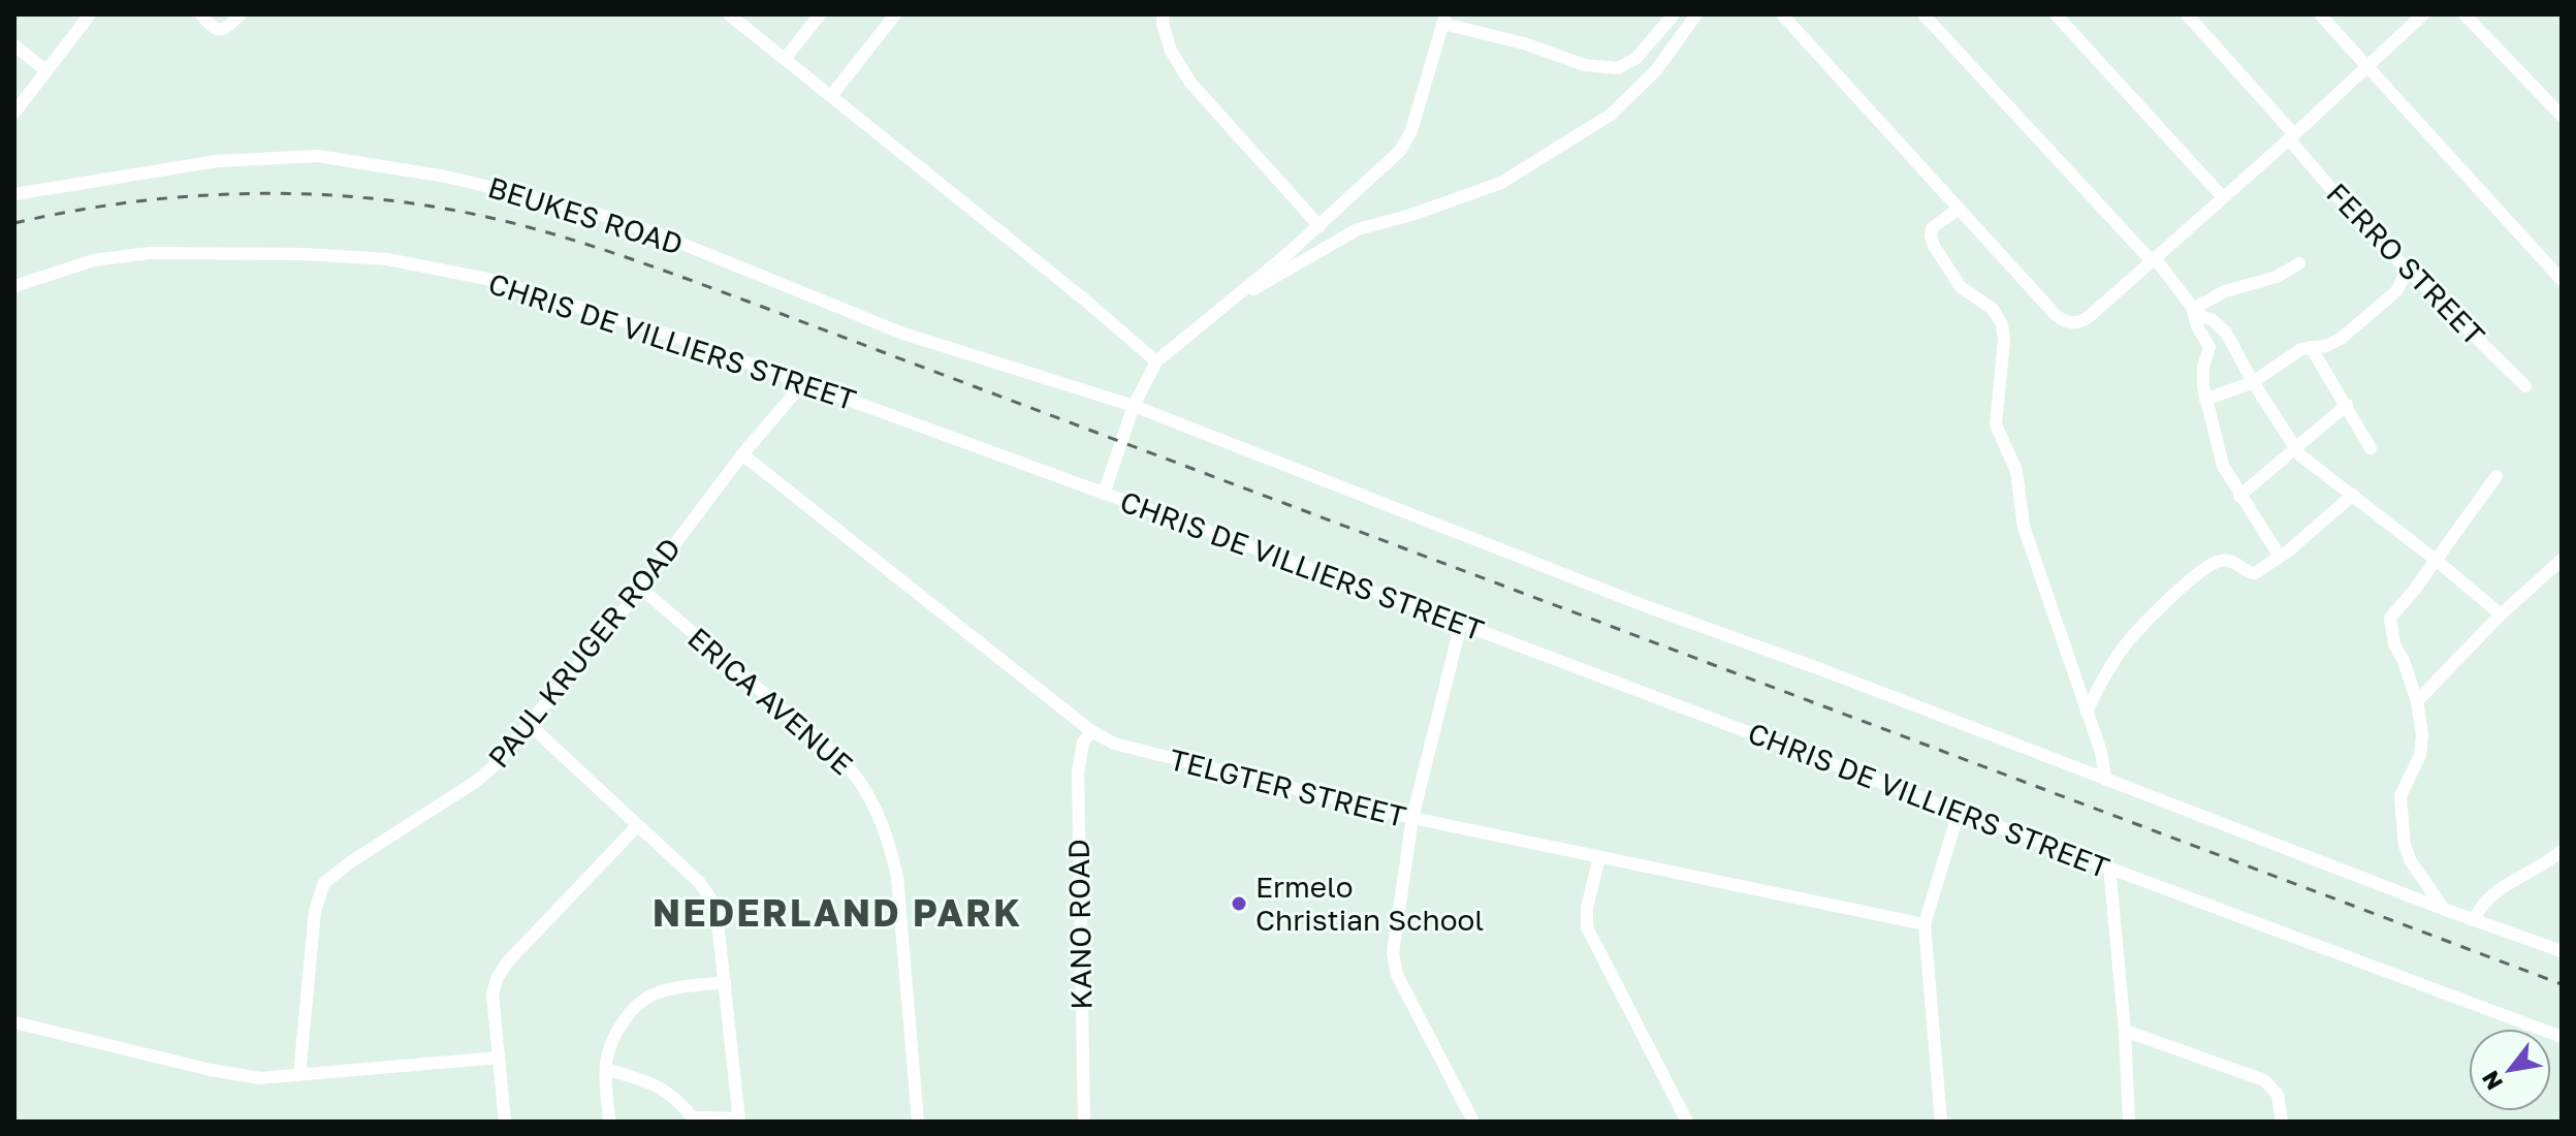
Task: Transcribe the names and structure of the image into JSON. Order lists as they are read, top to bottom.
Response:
{
  "streets": {
    "street": [
      "BEUKES ROAD",
      "FERRO STREET",
      "CHRIS DE VILLIERS STREET",
      "PAUL KRUGER ROAD",
      "ERICA AVENUE",
      "TELGTER STREET",
      "KANO ROAD"
    ]
  },
  "crossings": [
    ["CHRIS DE VILLIERS STREET", "PAUL KRUGER ROAD"],
    ["PAUL KRUGER ROAD", "ERICA AVENUE"],
    ["PAUL KRUGER ROAD", "TELGTER STREET"],
    ["TELGTER STREET", "KANO ROAD"]
  ],
  "districts": ["NEDERLAND PARK"],
  "places": ["Ermelo Christian School"],
  "north": "bottom left"
}
